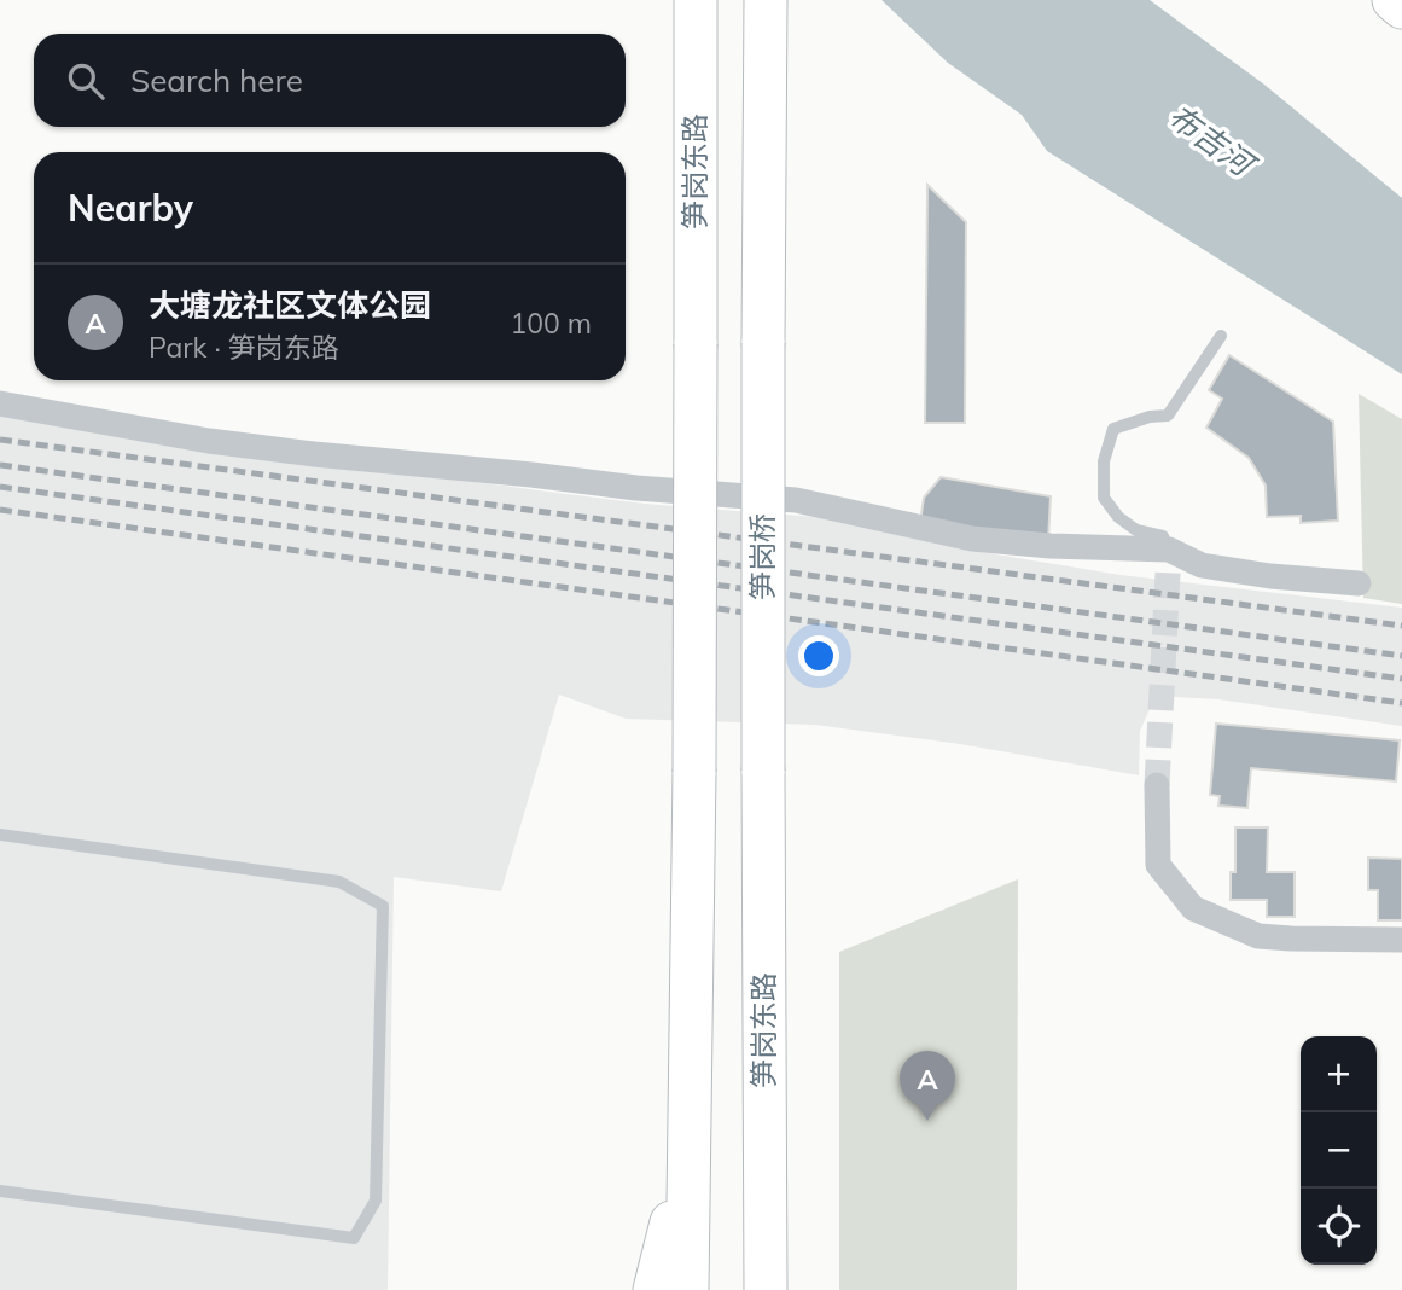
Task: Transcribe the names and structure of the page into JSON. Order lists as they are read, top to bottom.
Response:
{
  "streets": {
    "main road": ["笋岗东路", "笋岗桥"]
  },
  "crossings": [
    ["笋岗东路", "笋岗桥"]
  ],
  "water": ["布吉河"],
  "page": {
    "search": "Search here",
    "heading": "Nearby",
    "list": [
      {
        "mark": "A",
        "name": "大塘龙社区文体公园",
        "note": "Park · 笋岗东路",
        "value": "100 m"
      }
    ],
    "map_buttons": ["+", "−"],
    "pins": "A"
  }
}
